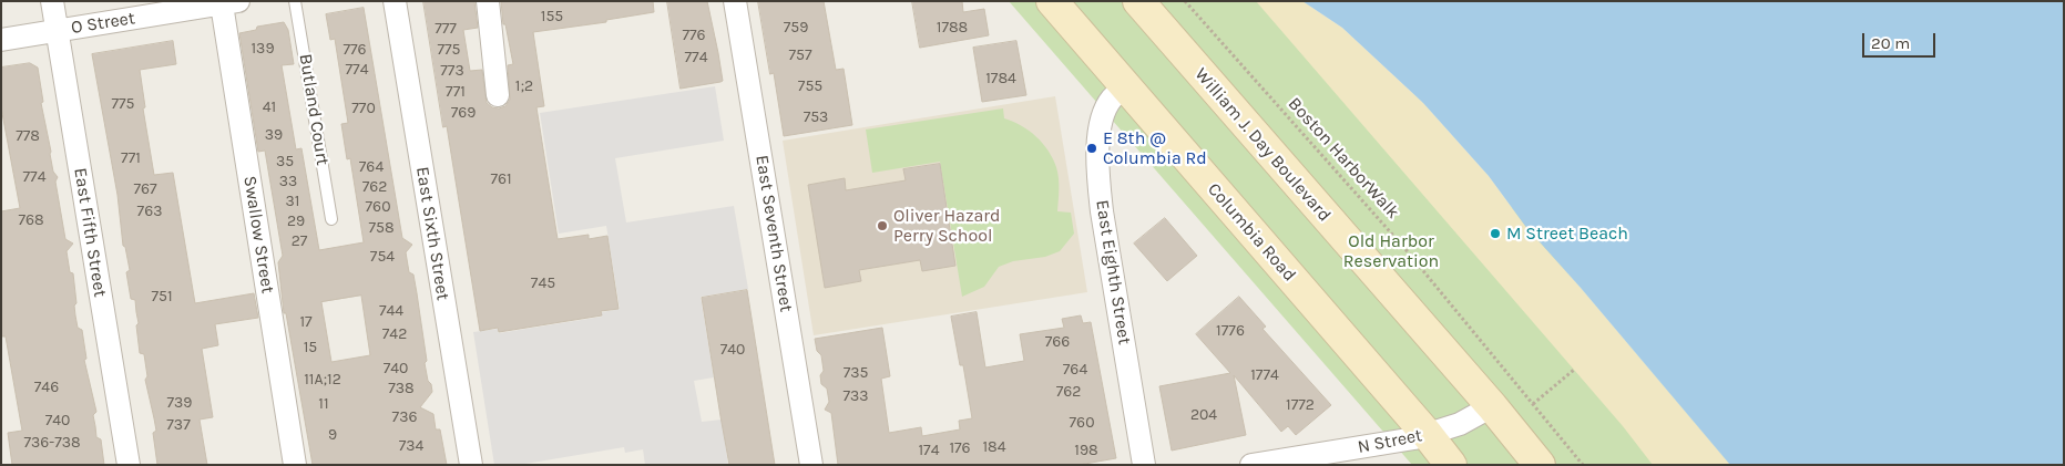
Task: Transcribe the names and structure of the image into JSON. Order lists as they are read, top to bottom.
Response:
{
  "streets": {
    "main road": ["William J. Day Boulevard", "Columbia Road"],
    "street": [
      "O Street",
      "East Fifth Street",
      "East Sixth Street",
      "East Seventh Street",
      "Swallow Street",
      "East Eighth Street",
      "N Street"
    ],
    "lane": ["Butland Court"],
    "path": ["Boston HarborWalk"]
  },
  "crossings": [
    ["O Street", "East Fifth Street"],
    ["O Street", "Swallow Street"],
    ["William J. Day Boulevard", "N Street"],
    ["Columbia Road", "East Eighth Street"],
    ["Columbia Road", "N Street"]
  ],
  "parks": ["Old Harbor Reservation"],
  "places": ["E 8th @ Columbia Rd", "Oliver Hazard Perry School", "M Street Beach"],
  "house_numbers": [
    "155",
    "759",
    "1788",
    "777",
    "776",
    "139",
    "776",
    "775",
    "757",
    "774",
    "774",
    "773",
    "1784",
    "1;2",
    "755",
    "771",
    "775",
    "41",
    "770",
    "769",
    "753",
    "39",
    "778",
    "771",
    "35",
    "764",
    "774",
    "761",
    "33",
    "762",
    "767",
    "31",
    "760",
    "763",
    "768",
    "29",
    "758",
    "27",
    "754",
    "745",
    "751",
    "744",
    "17",
    "1776",
    "742",
    "766",
    "15",
    "740",
    "740",
    "764",
    "735",
    "1774",
    "11A;12",
    "746",
    "738",
    "762",
    "733",
    "739",
    "11",
    "1772",
    "204",
    "736",
    "740",
    "760",
    "737",
    "9",
    "736-738",
    "734",
    "184",
    "176",
    "174",
    "198"
  ],
  "scale_bar": "20 m"
}
